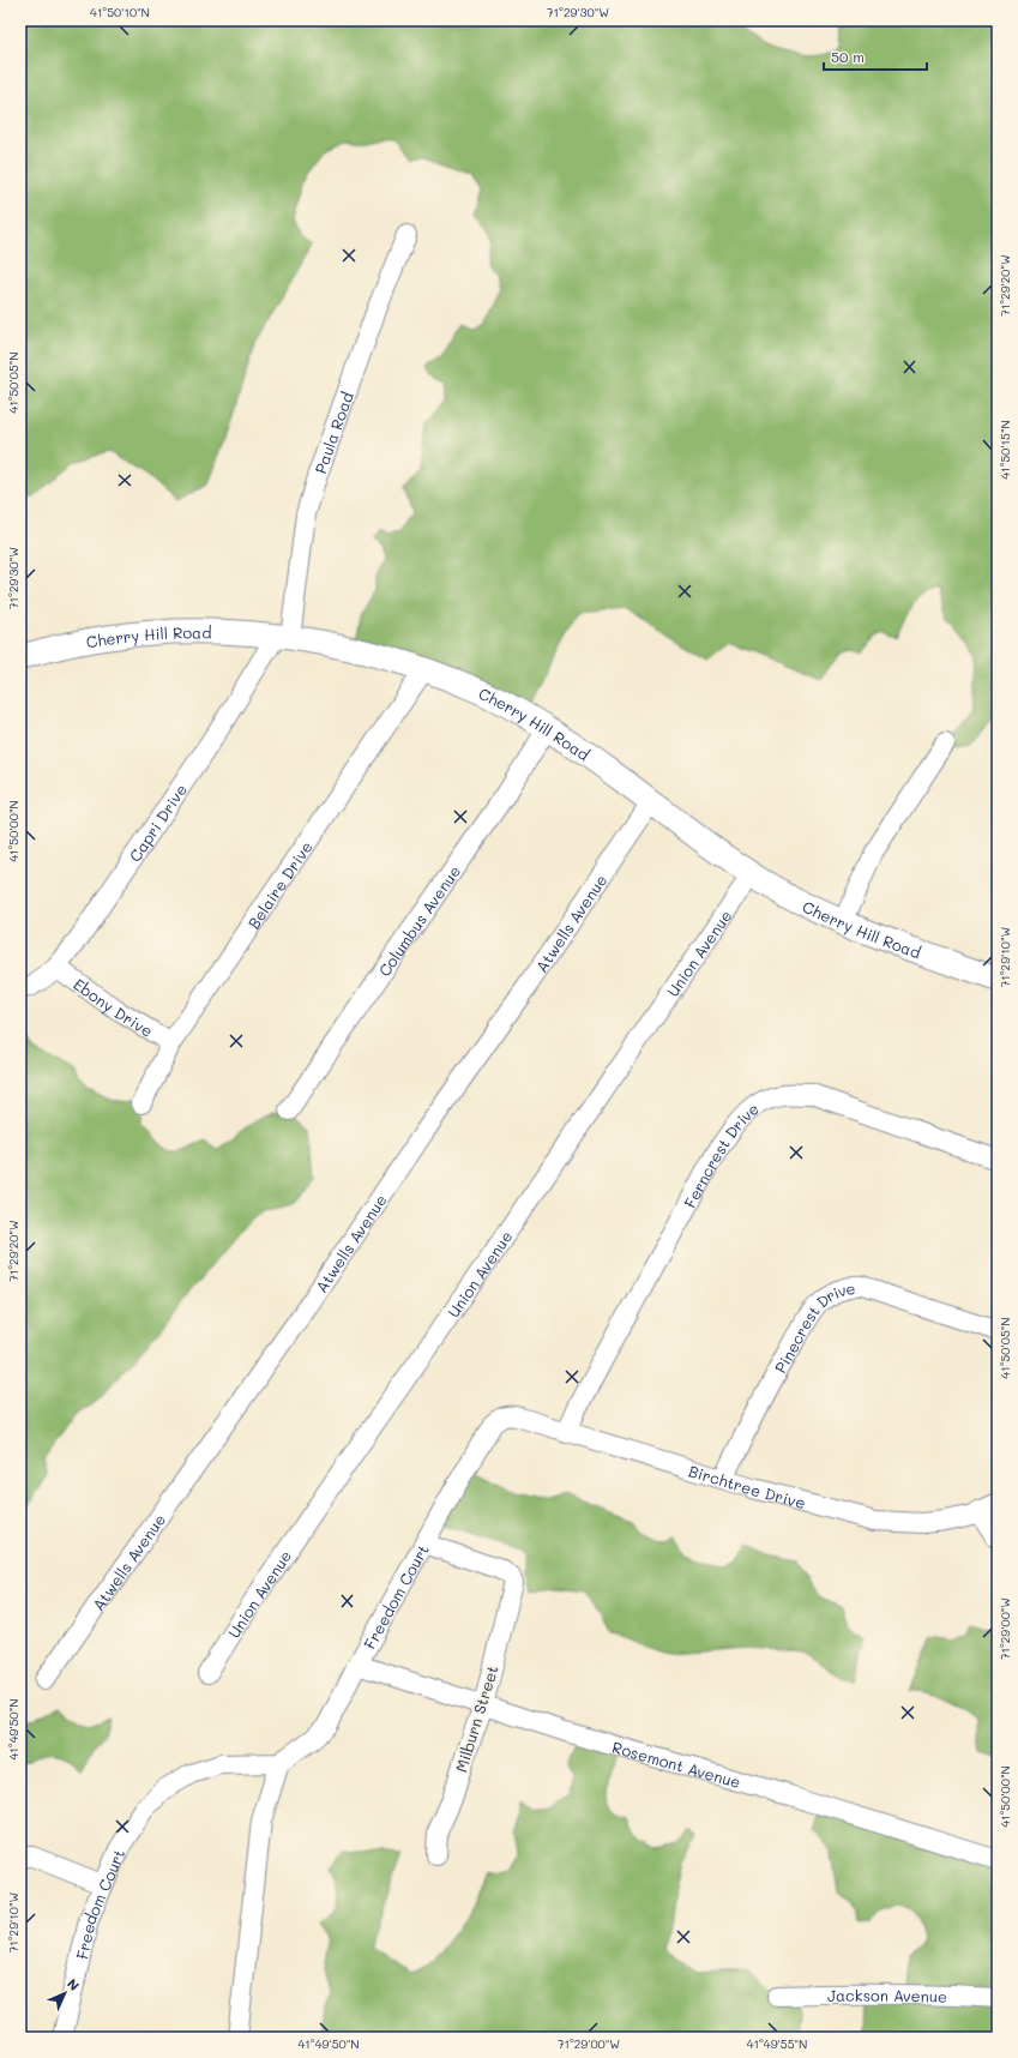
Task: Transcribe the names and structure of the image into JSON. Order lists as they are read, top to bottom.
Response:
{
  "streets": {
    "main road": ["Cherry Hill Road"],
    "street": [
      "Paula Road",
      "Capri Drive",
      "Belaire Drive",
      "Columbus Avenue",
      "Atwells Avenue",
      "Union Avenue",
      "Ebony Drive",
      "Ferncrest Drive",
      "Pinecrest Drive",
      "Birchtree Drive",
      "Freedom Court",
      "Milburn Street",
      "Rosemont Avenue",
      "Jackson Avenue"
    ]
  },
  "crossings": [
    ["Paula Road", "Cherry Hill Road"],
    ["Paula Road", "Capri Drive"],
    ["Cherry Hill Road", "Capri Drive"],
    ["Cherry Hill Road", "Belaire Drive"],
    ["Cherry Hill Road", "Columbus Avenue"],
    ["Cherry Hill Road", "Atwells Avenue"],
    ["Cherry Hill Road", "Union Avenue"],
    ["Capri Drive", "Ebony Drive"],
    ["Belaire Drive", "Ebony Drive"],
    ["Ferncrest Drive", "Birchtree Drive"],
    ["Pinecrest Drive", "Birchtree Drive"],
    ["Birchtree Drive", "Freedom Court"],
    ["Freedom Court", "Milburn Street"],
    ["Freedom Court", "Rosemont Avenue"],
    ["Milburn Street", "Rosemont Avenue"]
  ],
  "scale_bar": "50 m",
  "north": "top right",
  "coordinates": [
    "41°50'10\"N",
    "71°29'30\"W",
    "71°29'20\"W",
    "41°50'05\"N",
    "41°50'15\"N",
    "41°50'00\"N",
    "71°29'10\"W",
    "71°29'00\"W",
    "41°49'50\"N",
    "41°49'55\"N"
  ]
}
